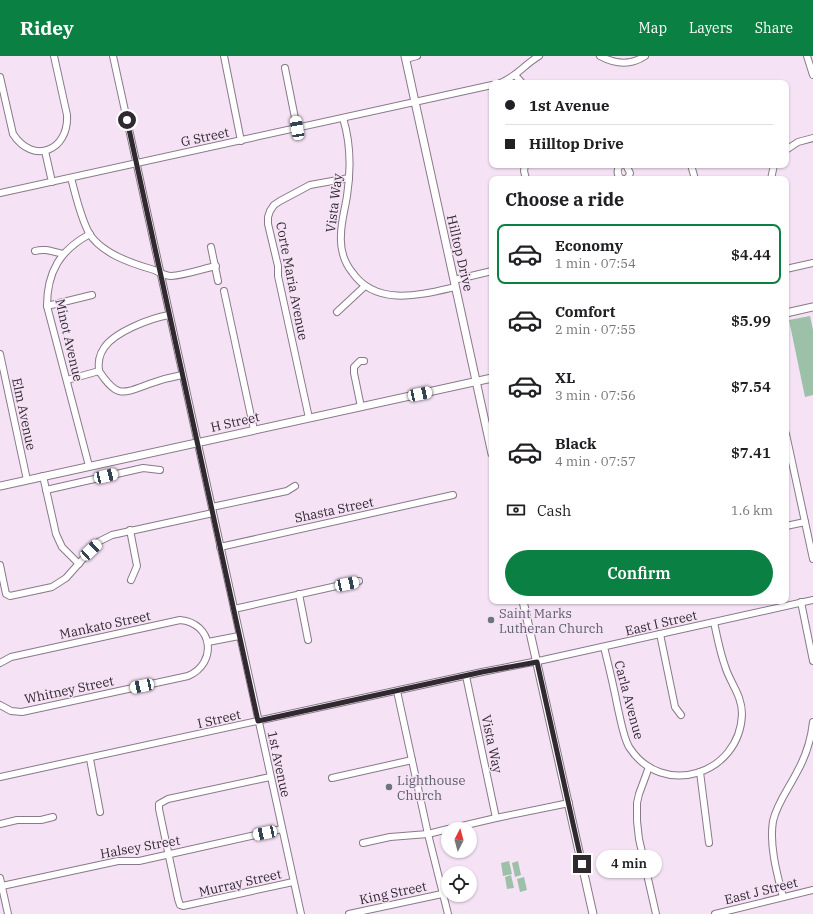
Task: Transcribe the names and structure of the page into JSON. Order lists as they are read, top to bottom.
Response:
{
  "streets": {
    "main road": ["Hilltop Drive", "H Street"],
    "street": [
      "G Street",
      "Vista Way",
      "Corte Maria Avenue",
      "Minot Avenue",
      "Elm Avenue",
      "Shasta Street",
      "East I Street",
      "Mankato Street",
      "Whitney Street",
      "Carla Avenue",
      "I Street",
      "1st Avenue",
      "Halsey Street",
      "Murray Street",
      "East J Street",
      "King Street"
    ]
  },
  "crossings": [
    ["G Street", "Vista Way"],
    ["G Street", "Hilltop Drive"],
    ["G Street", "1st Avenue"],
    ["Vista Way", "Hilltop Drive"],
    ["Vista Way", "Corte Maria Avenue"],
    ["Vista Way", "I Street"],
    ["Hilltop Drive", "H Street"],
    ["Corte Maria Avenue", "H Street"],
    ["Minot Avenue", "H Street"],
    ["Elm Avenue", "H Street"],
    ["H Street", "1st Avenue"],
    ["Shasta Street", "1st Avenue"],
    ["East I Street", "Carla Avenue"],
    ["East I Street", "I Street"],
    ["Mankato Street", "Whitney Street"],
    ["I Street", "1st Avenue"],
    ["1st Avenue", "Halsey Street"],
    ["1st Avenue", "Murray Street"],
    ["Halsey Street", "Murray Street"]
  ],
  "places": ["Saint Marks Lutheran Church", "Lighthouse Church"],
  "north": "top",
  "page": {
    "header": "Ridey",
    "nav": ["Map", "Layers", "Share"],
    "banner": ["1st Avenue", "Hilltop Drive"],
    "heading": "Choose a ride",
    "list": [
      {
        "name": "Economy",
        "note": "1 min · 07:54",
        "value": "$4.44"
      },
      {
        "name": "Comfort",
        "note": "2 min · 07:55",
        "value": "$5.99"
      },
      {
        "name": "XL",
        "note": "3 min · 07:56",
        "value": "$7.54"
      },
      {
        "name": "Black",
        "note": "4 min · 07:57",
        "value": "$7.41"
      }
    ],
    "pay": ["Cash", "1.6 km"],
    "buttons": "Confirm",
    "bubble": "4 min"
  }
}
